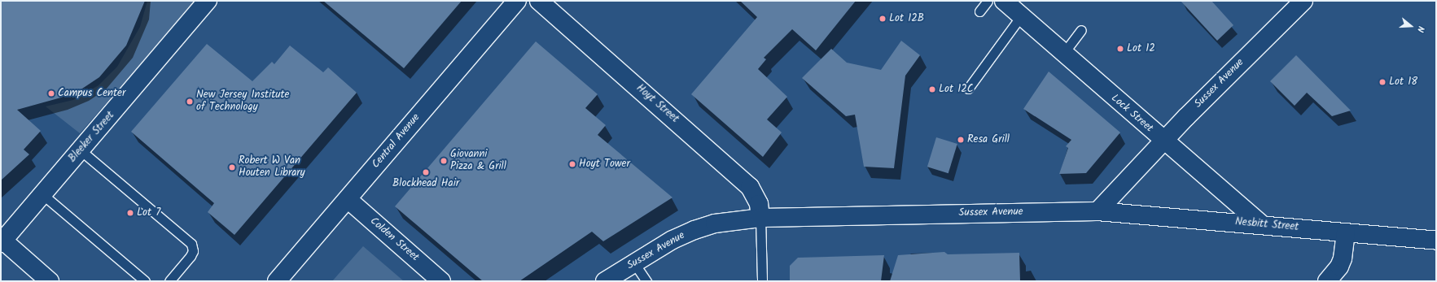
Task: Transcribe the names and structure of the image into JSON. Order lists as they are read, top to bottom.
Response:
{
  "streets": {
    "street": [
      "Sussex Avenue",
      "Hoyt Street",
      "Lock Street",
      "Bleeker Street",
      "Central Avenue",
      "Nesbitt Street",
      "Colden Street"
    ]
  },
  "crossings": [
    ["Sussex Avenue", "Hoyt Street"],
    ["Sussex Avenue", "Lock Street"],
    ["Sussex Avenue", "Nesbitt Street"],
    ["Lock Street", "Nesbitt Street"],
    ["Central Avenue", "Colden Street"]
  ],
  "places": [
    "Lot 12B",
    "Lot 12",
    "Lot 18",
    "Lot 12C",
    "Campus Center",
    "New Jersey Institute of Technology",
    "Resa Grill",
    "Giovanni Pizza & Grill",
    "Hoyt Tower",
    "Robert W Van Houten Library",
    "Blockhead Hair",
    "Lot 7"
  ],
  "north": "right"
}
